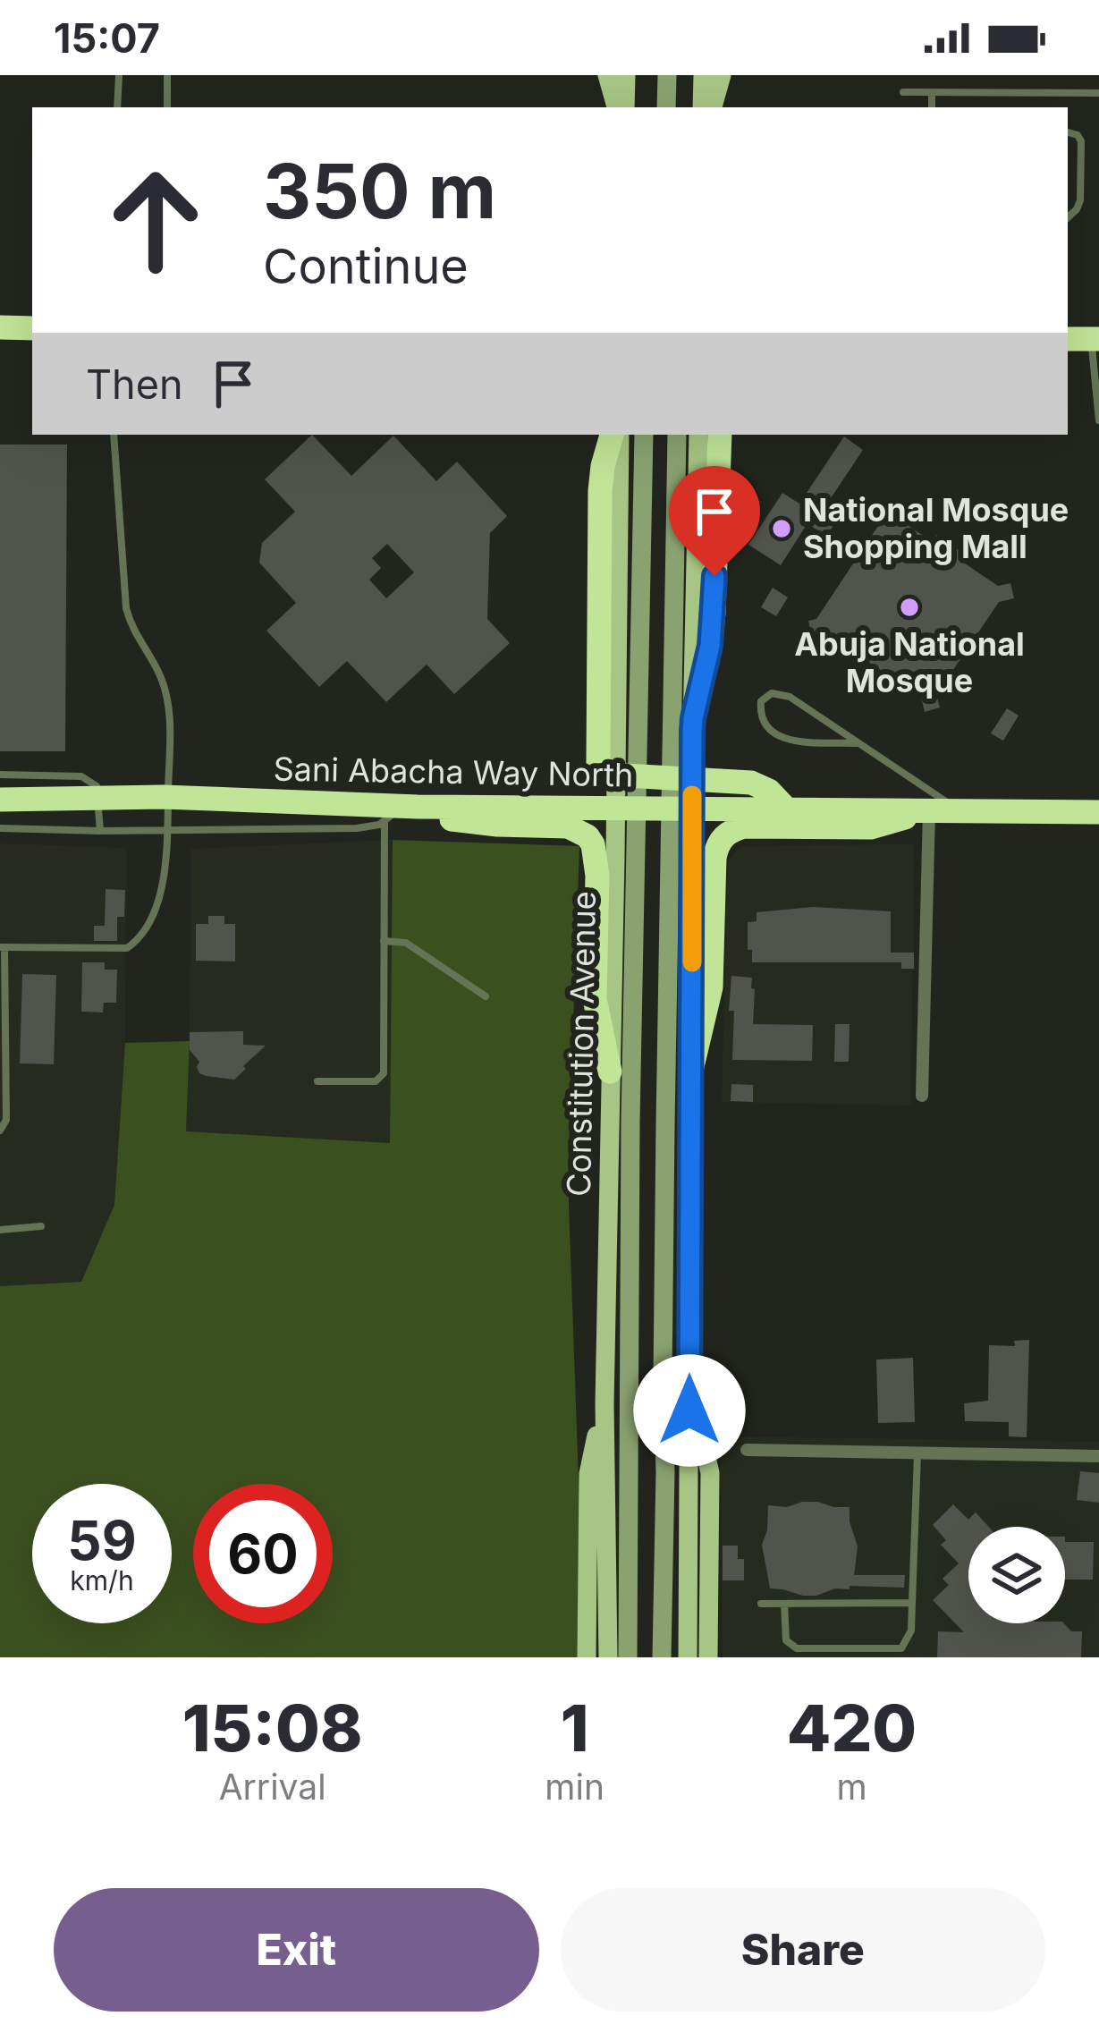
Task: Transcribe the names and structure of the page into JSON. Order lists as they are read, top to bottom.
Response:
{
  "streets": {
    "highway": ["Sani Abacha Way North"],
    "main road": ["Constitution Avenue"]
  },
  "places": ["National Mosque Shopping Mall", "Abuja National Mosque"],
  "page": {
    "status": "15:07",
    "turn": ["350 m", "Continue"],
    "then": "Then",
    "speed": "59 km/h",
    "limit": "60",
    "eta": [
      "15:08",
      "Arrival",
      "1",
      "min",
      "420",
      "m"
    ],
    "buttons": ["Exit", "Share"]
  }
}
